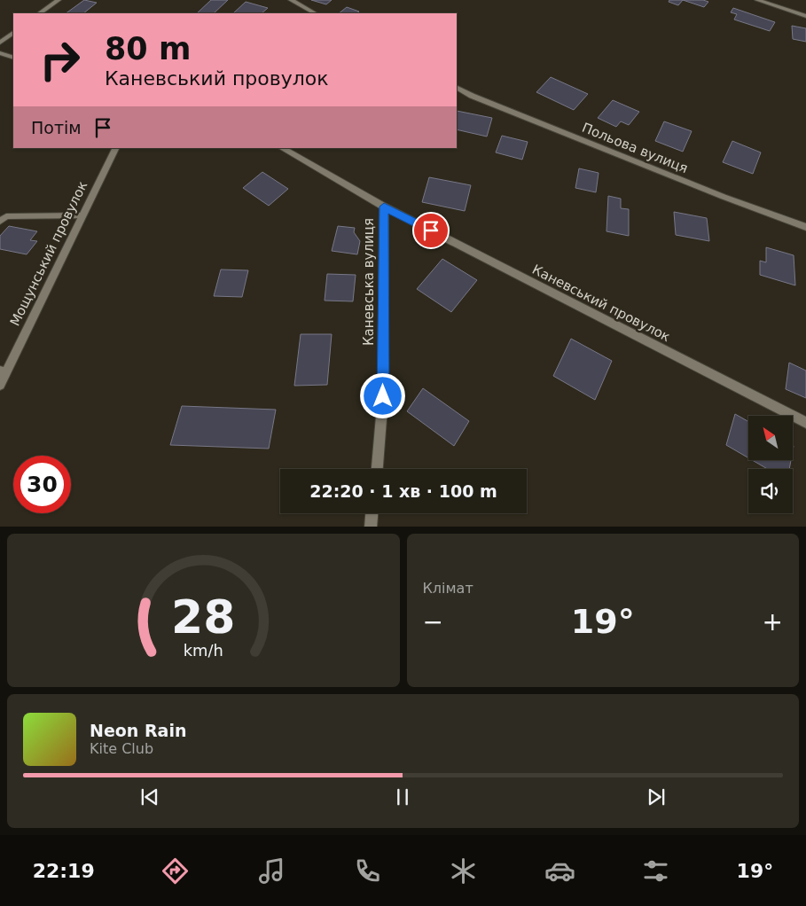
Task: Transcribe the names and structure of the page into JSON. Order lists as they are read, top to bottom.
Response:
{
  "streets": {
    "street": [
      "Польова вулиця",
      "Мощунський провулок",
      "Каневська вулиця",
      "Каневський провулок"
    ]
  },
  "crossings": [
    ["Каневська вулиця", "Каневський провулок"]
  ],
  "north": "top left",
  "page": {
    "turn": ["80 m", "Каневський провулок"],
    "then": "Потім",
    "limit": "30",
    "trip": "22:20 · 1 хв · 100 m",
    "tile": "Клімат",
    "heat": ["−", "19°", "+"],
    "song": ["Neon Rain", "Kite Club"],
    "tabs": ["22:19", "19°"],
    "gauge": ["28", "km/h"]
  }
}
